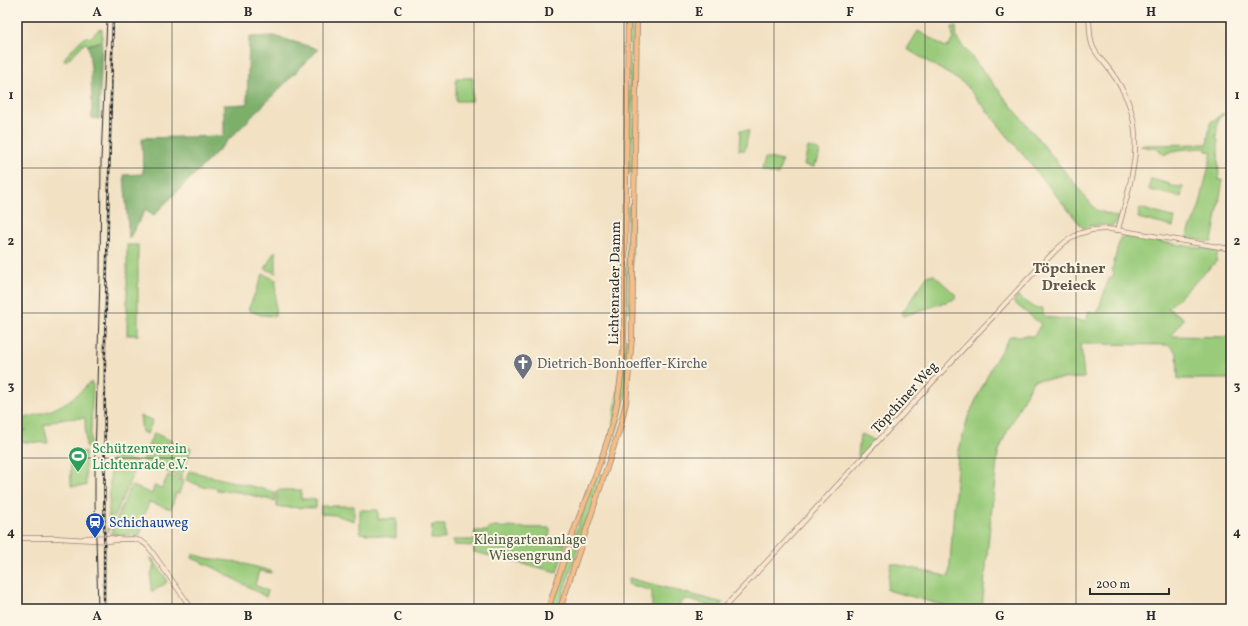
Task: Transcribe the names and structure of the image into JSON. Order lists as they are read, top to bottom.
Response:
{
  "streets": {
    "main road": ["Lichtenrader Damm"],
    "street": ["Töpchiner Weg"]
  },
  "districts": ["Töpchiner Dreieck"],
  "parks": ["Kleingartenanlage Wiesengrund"],
  "places": {
    "church": ["Dietrich-Bonhoeffer-Kirche"],
    "sports": ["Schützenverein Lichtenrade e.V."],
    "station": ["Schichauweg"]
  },
  "scale_bar": "200 m",
  "grid": {
    "columns": [
      "A",
      "B",
      "C",
      "D",
      "E",
      "F",
      "G",
      "H"
    ],
    "rows": [
      "1",
      "2",
      "3",
      "4"
    ]
  }
}
